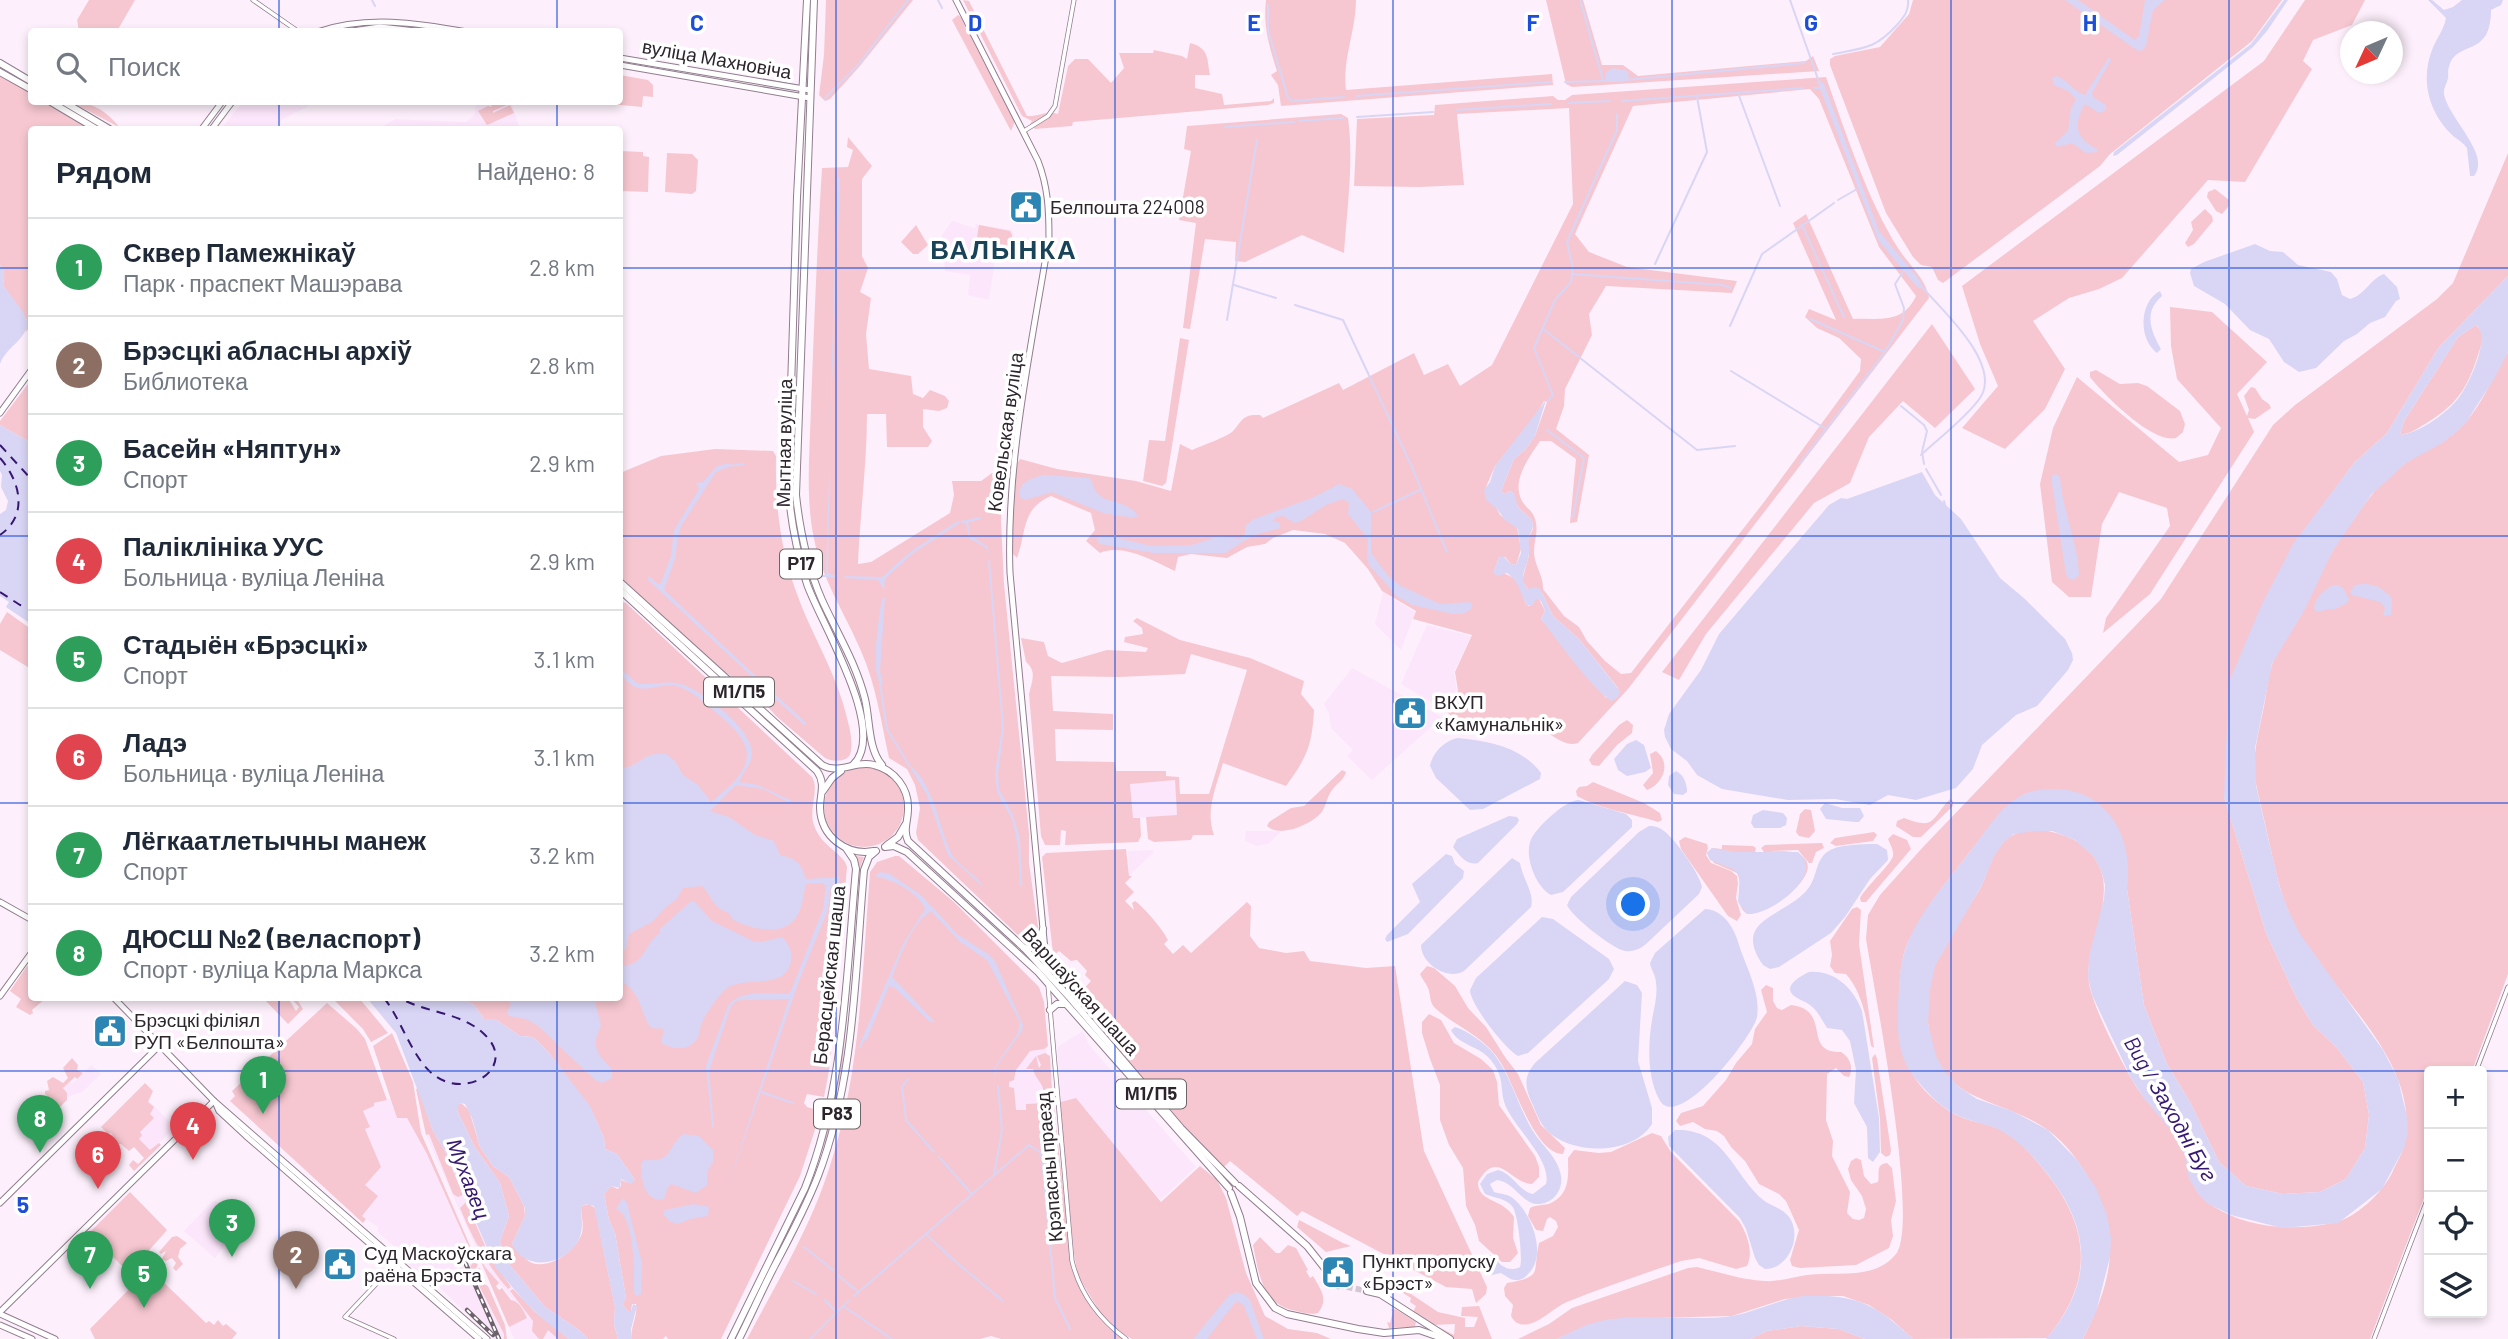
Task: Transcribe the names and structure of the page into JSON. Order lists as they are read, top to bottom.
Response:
{
  "streets": {
    "highway": [
      "Мытная вуліца",
      "Р17",
      "М1/П5",
      "Берасцейская шаша",
      "Варшаўская шаша",
      "Р83"
    ],
    "main road": ["вуліца Махновіча", "Ковельская вуліца"],
    "street": ["Крэпасны праезд"]
  },
  "crossings": [
    ["вуліца Махновіча", "Мытная вуліца"],
    ["Ковельская вуліца", "Варшаўская шаша"],
    ["Ковельская вуліца", "Крэпасны праезд"],
    ["Мытная вуліца", "М1/П5"],
    ["Мытная вуліца", "Берасцейская шаша"],
    ["Мытная вуліца", "Варшаўская шаша"],
    ["М1/П5", "Берасцейская шаша"],
    ["М1/П5", "Варшаўская шаша"],
    ["Берасцейская шаша", "Варшаўская шаша"],
    ["Варшаўская шаша", "Крэпасны праезд"]
  ],
  "districts": ["ВАЛЫНКА"],
  "water": ["Bug / Заходні Буг", "Мухавец"],
  "places": {
    "public building": [
      "Белпошта 224008",
      "ВКУП «Камунальнік»",
      "Брэсцкі філіял РУП «Белпошта»",
      "Суд Маскоўскага раёна Брэста",
      "Пункт пропуску «Брэст»"
    ]
  },
  "north": "bottom left",
  "page": {
    "search": "Поиск",
    "heading": ["Рядом", "Найдено: 8"],
    "list": [
      {
        "mark": "1",
        "name": "Сквер Памежнікаў",
        "note": "Парк · праспект Машэрава",
        "value": "2.8 km"
      },
      {
        "mark": "2",
        "name": "Брэсцкі абласны архіў",
        "note": "Библиотека",
        "value": "2.8 km"
      },
      {
        "mark": "3",
        "name": "Басейн «Няптун»",
        "note": "Спорт",
        "value": "2.9 km"
      },
      {
        "mark": "4",
        "name": "Паліклініка УУС",
        "note": "Больница · вуліца Леніна",
        "value": "2.9 km"
      },
      {
        "mark": "5",
        "name": "Стадыён «Брэсцкі»",
        "note": "Спорт",
        "value": "3.1 km"
      },
      {
        "mark": "6",
        "name": "Ладэ",
        "note": "Больница · вуліца Леніна",
        "value": "3.1 km"
      },
      {
        "mark": "7",
        "name": "Лёгкаатлетычны манеж",
        "note": "Спорт",
        "value": "3.2 km"
      },
      {
        "mark": "8",
        "name": "ДЮСШ №2 (веласпорт)",
        "note": "Спорт · вуліца Карла Маркса",
        "value": "3.2 km"
      }
    ],
    "pins": [
      "1",
      "8",
      "4",
      "6",
      "3",
      "2",
      "7",
      "5"
    ],
    "map_buttons": ["+", "−"]
  },
  "grid": {
    "columns": [
      "C",
      "D",
      "E",
      "F",
      "G",
      "H"
    ],
    "rows": ["5"]
  }
}
